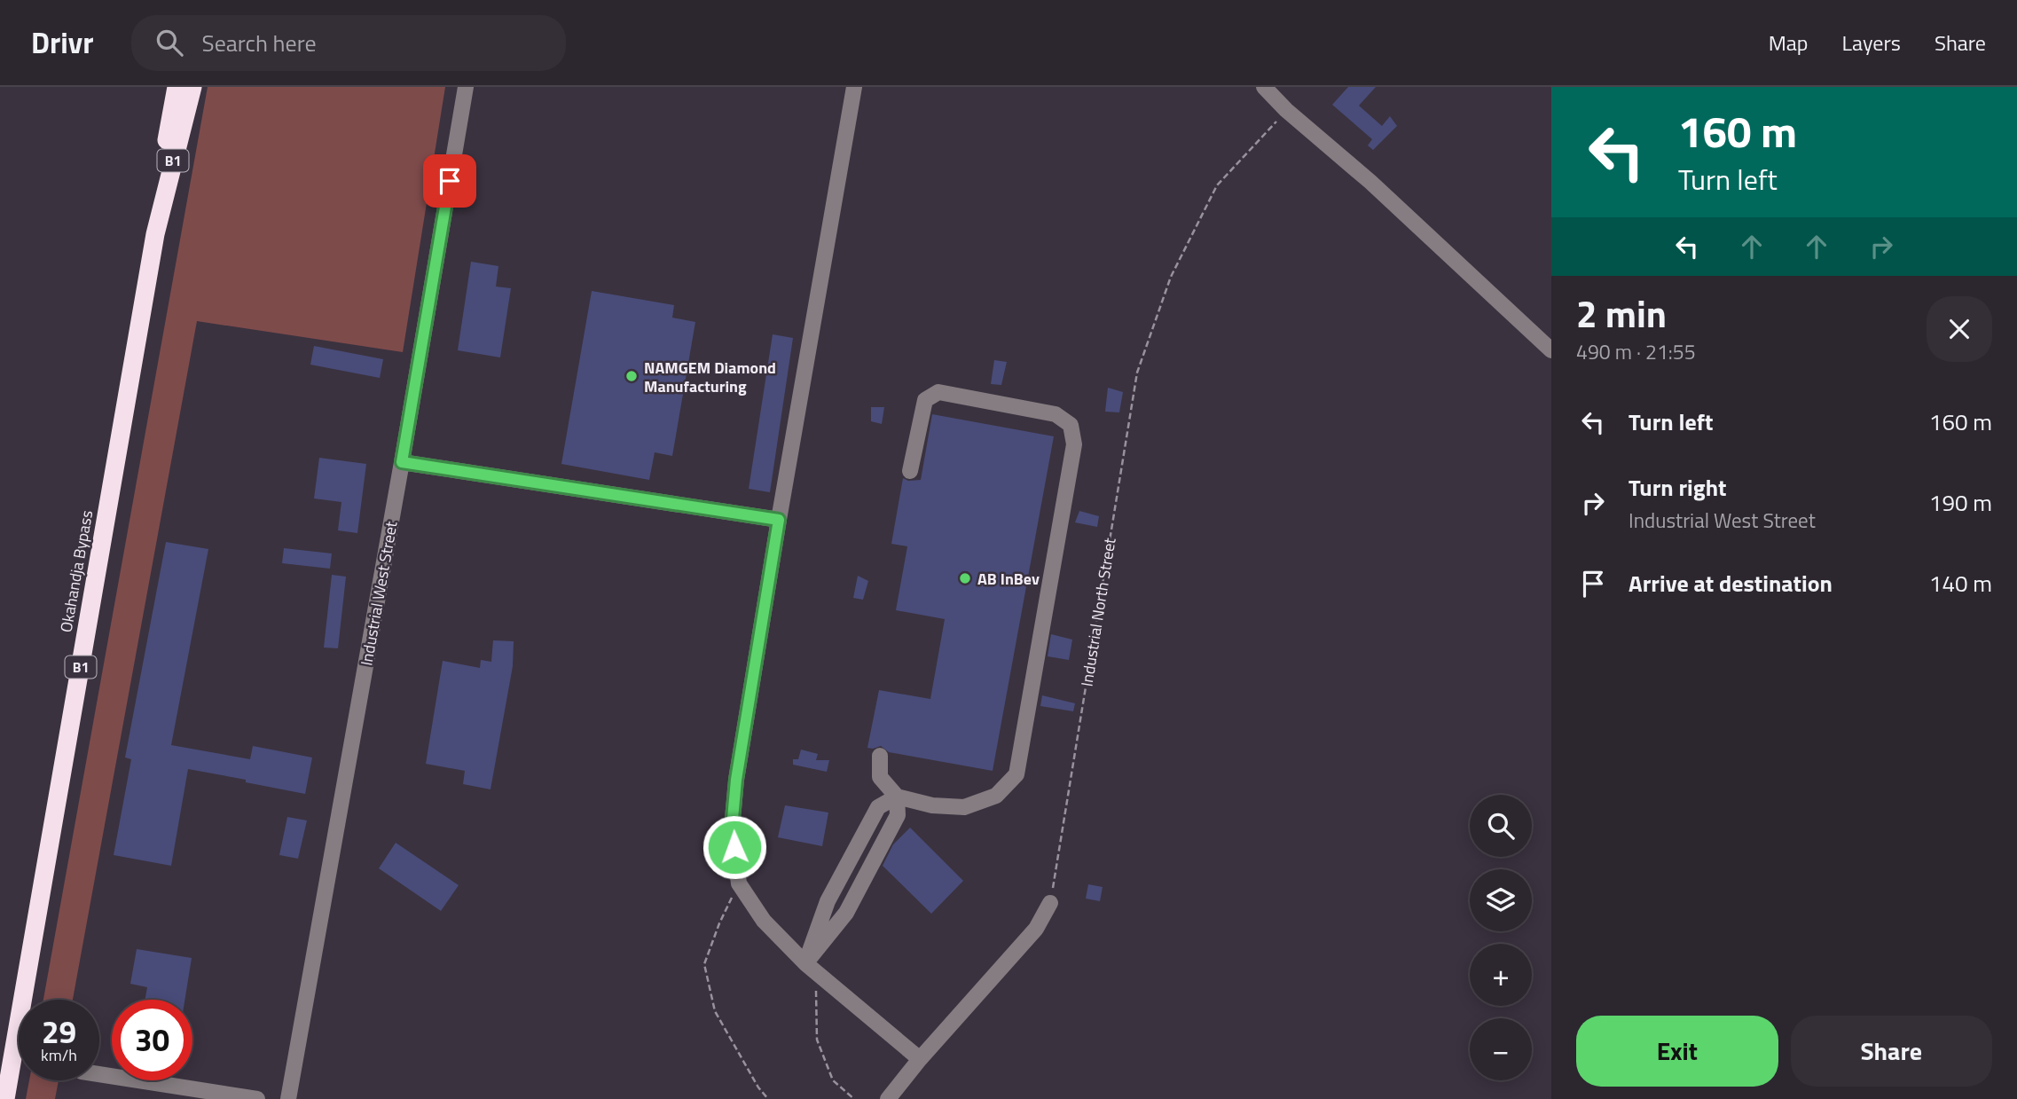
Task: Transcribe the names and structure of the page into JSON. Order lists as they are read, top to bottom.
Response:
{
  "streets": {
    "highway": ["B1", "Okahandja Bypass"],
    "street": ["Industrial West Street"],
    "path": ["Industrial North Street"]
  },
  "places": ["NAMGEM Diamond Manufacturing", "AB InBev"],
  "page": {
    "header": "Drivr",
    "search": "Search here",
    "nav": ["Map", "Layers", "Share"],
    "turn": ["160 m", "Turn left"],
    "heading": ["2 min", "490 m · 21:55"],
    "list": [
      {
        "name": "Turn left",
        "value": "160 m"
      },
      {
        "name": "Turn right",
        "note": "Industrial West Street",
        "value": "190 m"
      },
      {
        "name": "Arrive at destination",
        "value": "140 m"
      }
    ],
    "map_buttons": ["+", "−"],
    "speed": "29 km/h",
    "limit": "30",
    "buttons": ["Exit", "Share"]
  }
}
